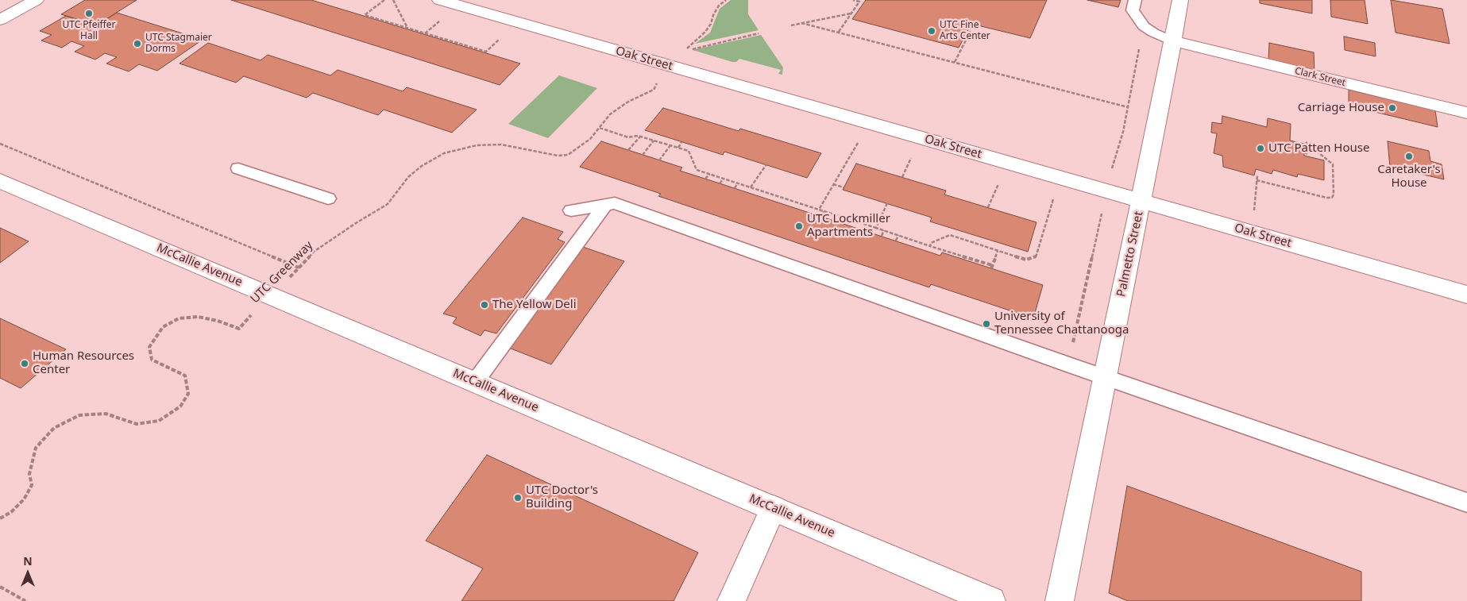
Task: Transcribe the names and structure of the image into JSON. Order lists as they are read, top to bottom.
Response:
{
  "streets": {
    "street": [
      "Oak Street",
      "Clark Street",
      "Palmetto Street",
      "McCallie Avenue"
    ],
    "path": ["UTC Greenway"]
  },
  "crossings": [
    ["Oak Street", "Palmetto Street"],
    ["Oak Street", "UTC Greenway"],
    ["Clark Street", "Palmetto Street"],
    ["McCallie Avenue", "UTC Greenway"]
  ],
  "places": [
    "UTC Pfeiffer Hall",
    "UTC Fine Arts Center",
    "UTC Stagmaier Dorms",
    "Carriage House",
    "UTC Patten House",
    "Caretaker's House",
    "UTC Lockmiller Apartments",
    "The Yellow Deli",
    "University of Tennessee Chattanooga",
    "Human Resources Center",
    "UTC Doctor's Building"
  ],
  "north": "top"
}
